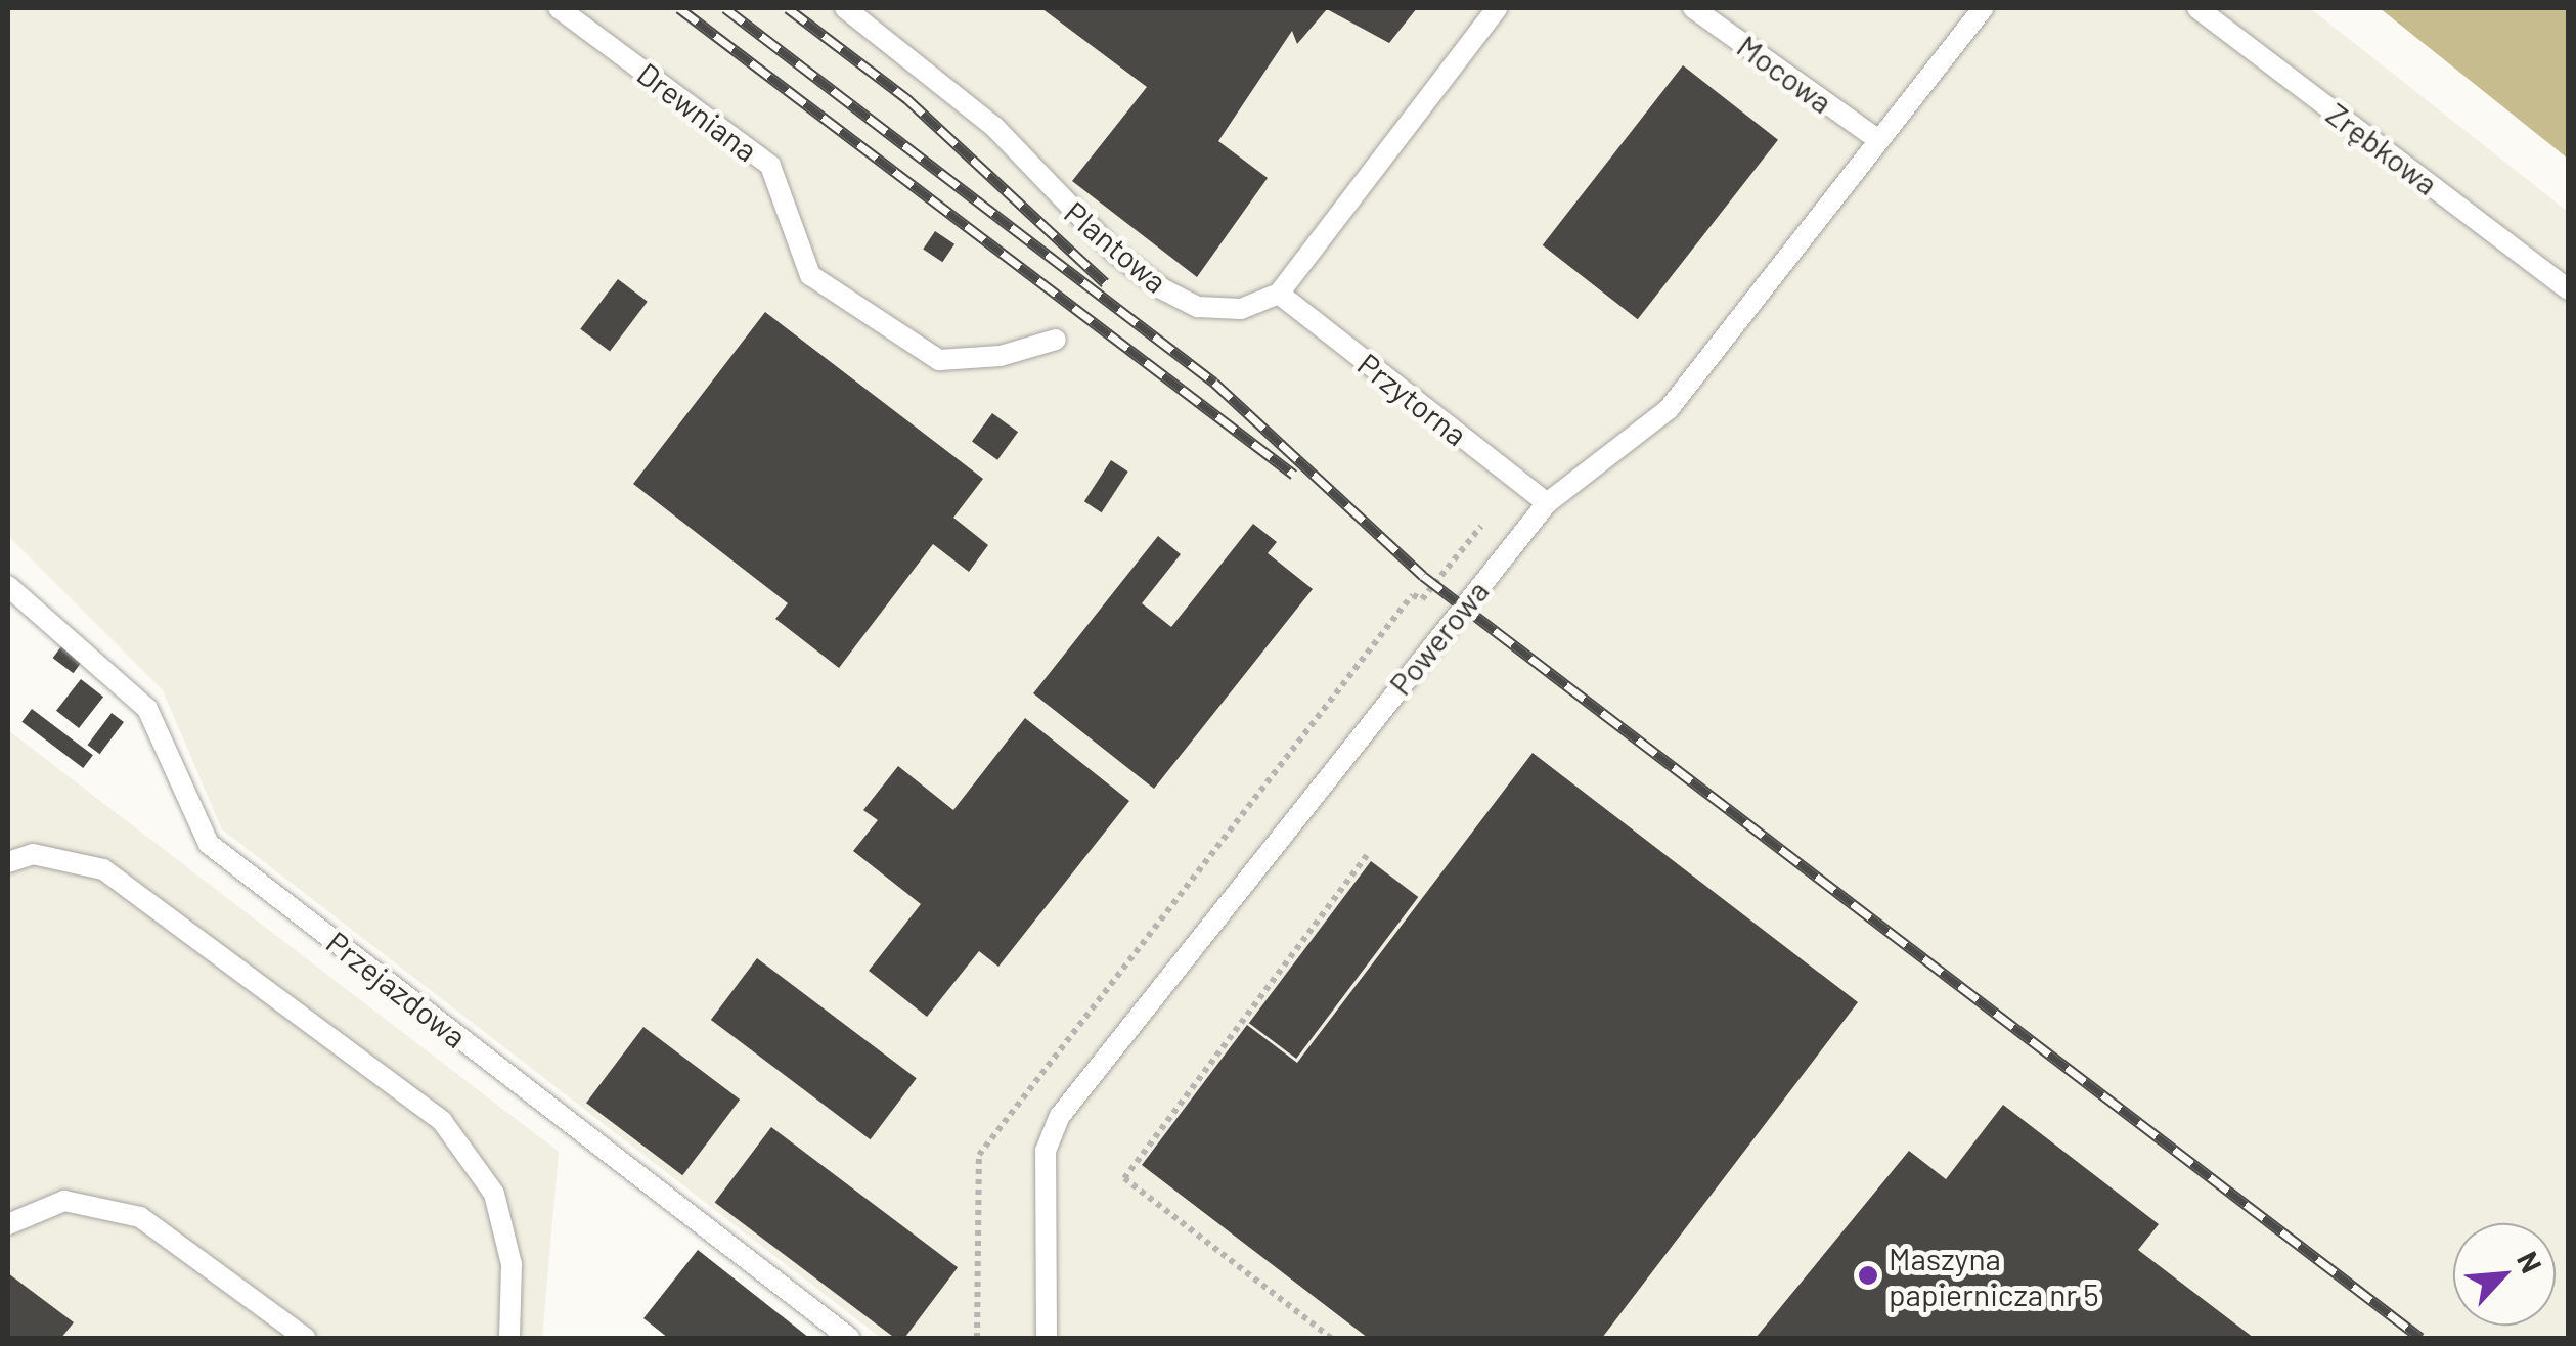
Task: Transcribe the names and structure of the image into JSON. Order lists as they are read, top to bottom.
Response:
{
  "streets": {
    "lane": [
      "Mocowa",
      "Drewniana",
      "Zrębkowa",
      "Plantowa",
      "Przytorna",
      "Powerowa",
      "Przejazdowa"
    ]
  },
  "crossings": [
    ["Mocowa", "Powerowa"],
    ["Plantowa", "Przytorna"],
    ["Przytorna", "Powerowa"]
  ],
  "places": ["Maszyna papiernicza nr 5"],
  "north": "top right"
}
